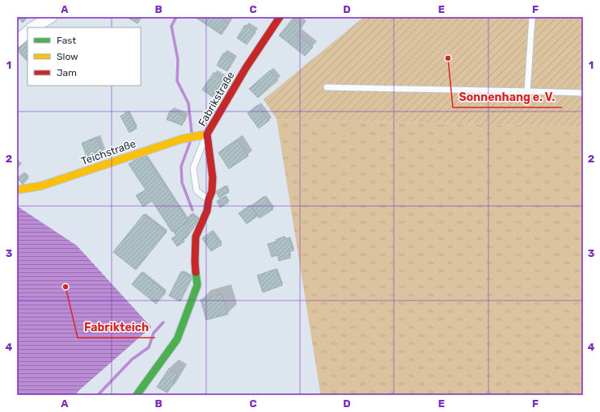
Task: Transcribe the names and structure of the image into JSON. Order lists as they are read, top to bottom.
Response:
{
  "streets": {
    "street": ["Fabrikstraße", "Teichstraße"]
  },
  "crossings": [
    ["Fabrikstraße", "Teichstraße"]
  ],
  "places": ["Sonnenhang e. V.", "Fabrikteich"],
  "legend": ["Fast", "Slow", "Jam"],
  "grid": {
    "columns": [
      "A",
      "B",
      "C",
      "D",
      "E",
      "F"
    ],
    "rows": [
      "1",
      "2",
      "3",
      "4"
    ]
  }
}
